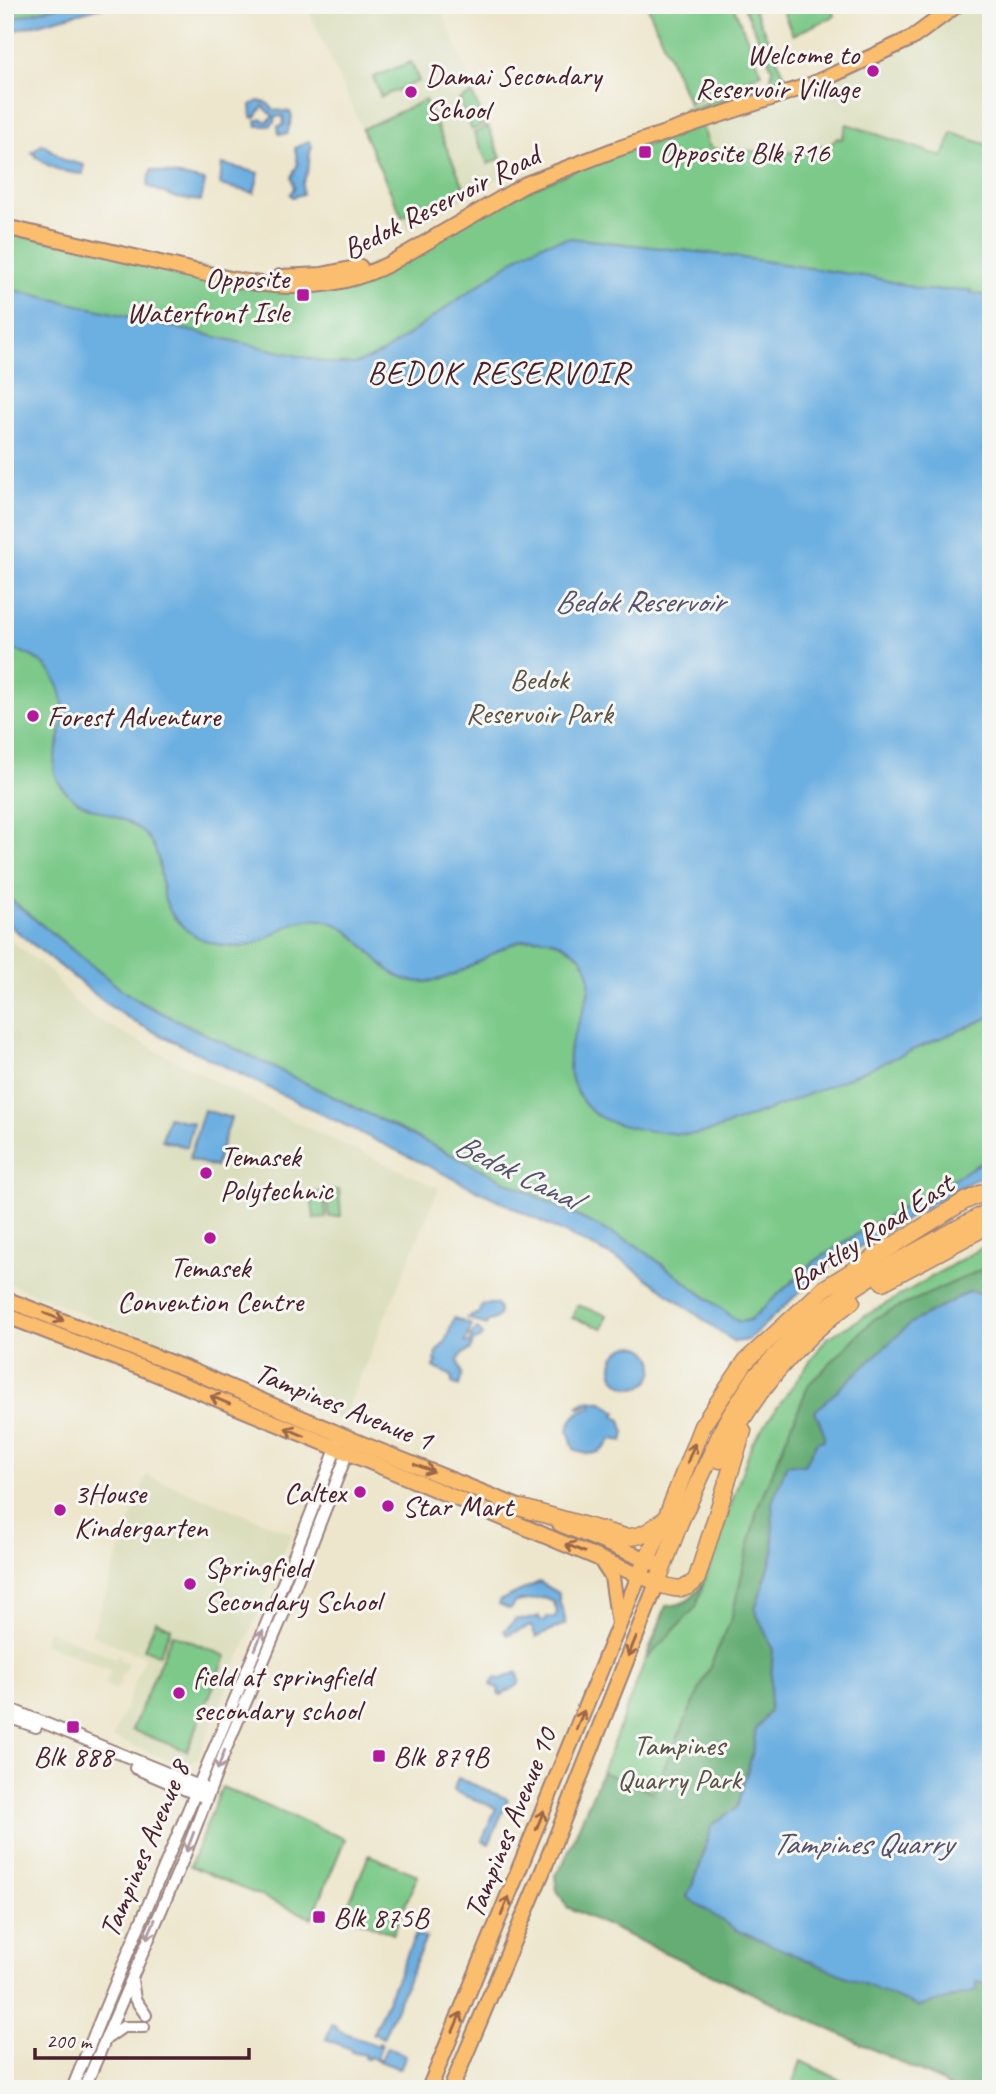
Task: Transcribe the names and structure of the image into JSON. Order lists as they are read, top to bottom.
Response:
{
  "streets": {
    "highway": ["Bartley Road East"],
    "main road": ["Bedok Reservoir Road", "Tampines Avenue 1", "Tampines Avenue 10"],
    "street": ["Tampines Avenue 8"]
  },
  "crossings": [
    ["Bartley Road East", "Tampines Avenue 1"],
    ["Bartley Road East", "Tampines Avenue 10"],
    ["Tampines Avenue 1", "Tampines Avenue 10"],
    ["Tampines Avenue 1", "Tampines Avenue 8"]
  ],
  "districts": ["BEDOK RESERVOIR"],
  "water": ["Bedok Reservoir", "Bedok Canal", "Tampines Quarry"],
  "parks": ["Bedok Reservoir Park", "Tampines Quarry Park"],
  "places": {
    "other": [
      "Welcome to Reservoir Village",
      "Damai Secondary School",
      "Forest Adventure",
      "Temasek Polytechnic",
      "Temasek Convention Centre",
      "Caltex",
      "Star Mart",
      "3House Kindergarten",
      "Springfield Secondary School",
      "field at springfield secondary school"
    ],
    "transit": [
      "Opposite Blk 716",
      "Opposite Waterfront Isle",
      "Blk 888",
      "Blk 879B",
      "Blk 875B"
    ]
  },
  "scale_bar": "200 m"
}
